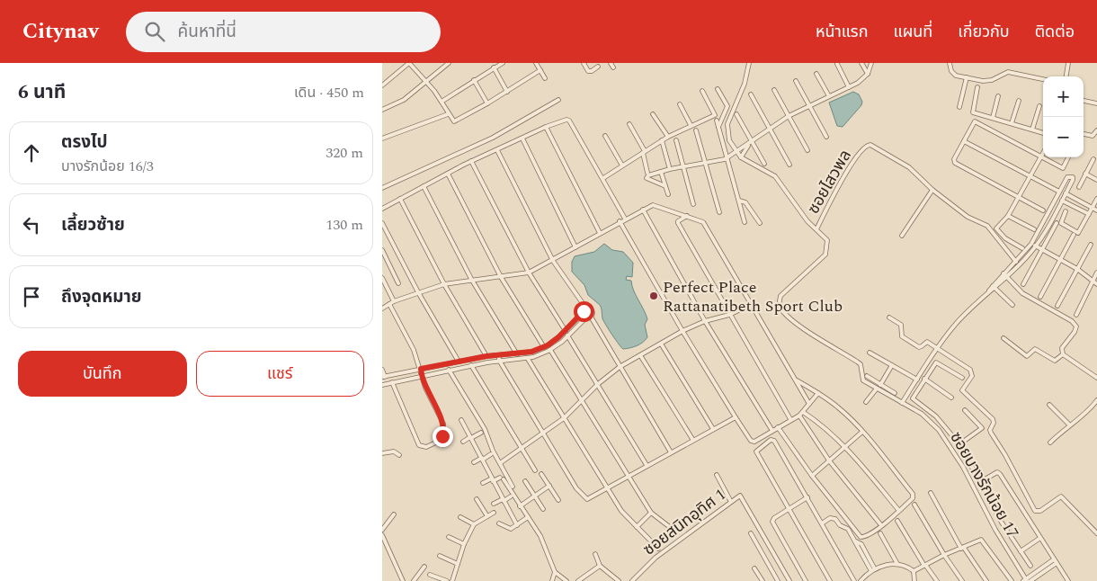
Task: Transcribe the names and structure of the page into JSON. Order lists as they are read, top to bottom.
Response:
{
  "streets": {
    "street": ["ซอยไสวพล", "ซอยบางรักน้อย 17", "ซอยสนิทอุทิศ 1"]
  },
  "crossings": [
    ["ซอยไสวพล", "ซอยบางรักน้อย 17"]
  ],
  "places": ["Perfect Place Rattanatibeth Sport Club"],
  "page": {
    "header": "Citynav",
    "search": "ค้นหาที่นี่",
    "nav": [
      "หน้าแรก",
      "แผนที่",
      "เกี่ยวกับ",
      "ติดต่อ"
    ],
    "heading": ["6 นาที", "เดิน · 450 m"],
    "map_buttons": ["+", "−"],
    "list": [
      ["ตรงไป", "บางรักน้อย 16/3", "320 m"],
      ["เลี้ยวซ้าย", "130 m"],
      "ถึงจุดหมาย"
    ],
    "buttons": ["บันทึก", "แชร์"]
  }
}
